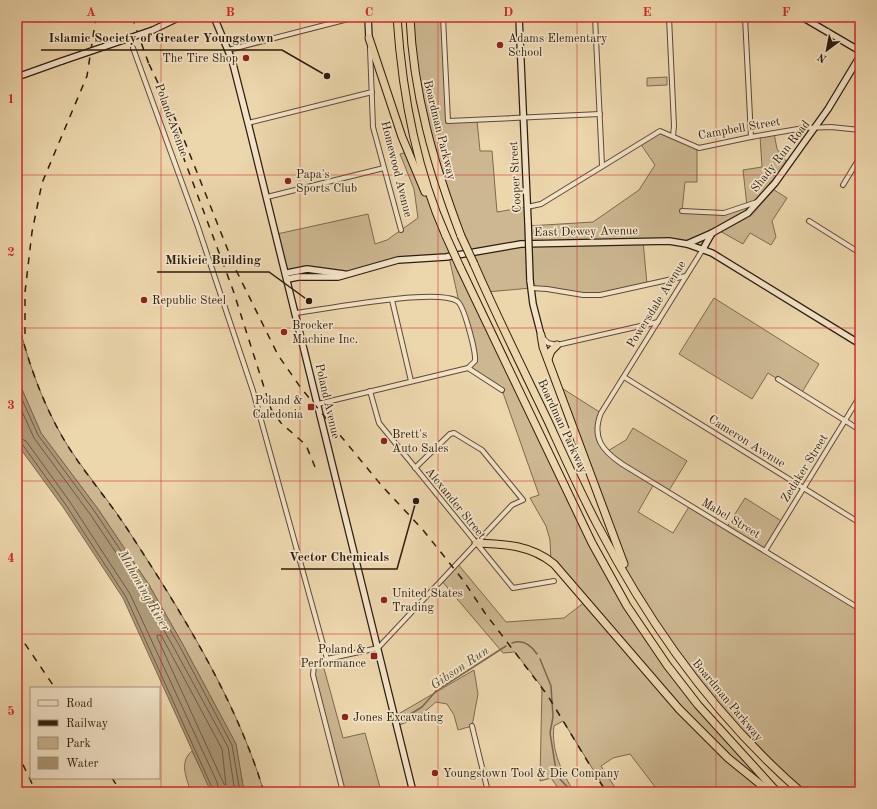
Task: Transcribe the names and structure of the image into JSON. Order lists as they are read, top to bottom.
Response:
{
  "streets": {
    "highway": ["Boardman Parkway"],
    "street": [
      "Poland Avenue",
      "Campbell Street",
      "Shady Run Road",
      "Homewood Avenue",
      "Cooper Street",
      "East Dewey Avenue",
      "Powersdale Avenue",
      "Cameron Avenue",
      "Zedaker Street",
      "Alexander Street",
      "Mabel Street"
    ]
  },
  "crossings": [
    ["Poland Avenue", "East Dewey Avenue"],
    ["Campbell Street", "Shady Run Road"],
    ["Campbell Street", "Cooper Street"],
    ["East Dewey Avenue", "Powersdale Avenue"],
    ["Powersdale Avenue", "Cameron Avenue"],
    ["Powersdale Avenue", "Mabel Street"],
    ["Cameron Avenue", "Zedaker Street"],
    ["Zedaker Street", "Mabel Street"]
  ],
  "water": ["Mahoning River", "Gibson Run"],
  "places": {
    "other": [
      "Adams Elementary School",
      "The Tire Shop",
      "Islamic Society of Greater Youngstown",
      "Papa's Sports Club",
      "Republic Steel",
      "Mikicic Building",
      "Brocker Machine Inc.",
      "Brett's Auto Sales",
      "Vector Chemicals",
      "United States Trading",
      "Jones Excavating",
      "Youngstown Tool & Die Company"
    ],
    "transit": ["Poland & Caledonia", "Poland & Performance"]
  },
  "legend": [
    "Road",
    "Railway",
    "Park",
    "Water"
  ],
  "north": "bottom left",
  "grid": {
    "columns": [
      "A",
      "B",
      "C",
      "D",
      "E",
      "F"
    ],
    "rows": [
      "1",
      "2",
      "3",
      "4",
      "5"
    ]
  }
}
